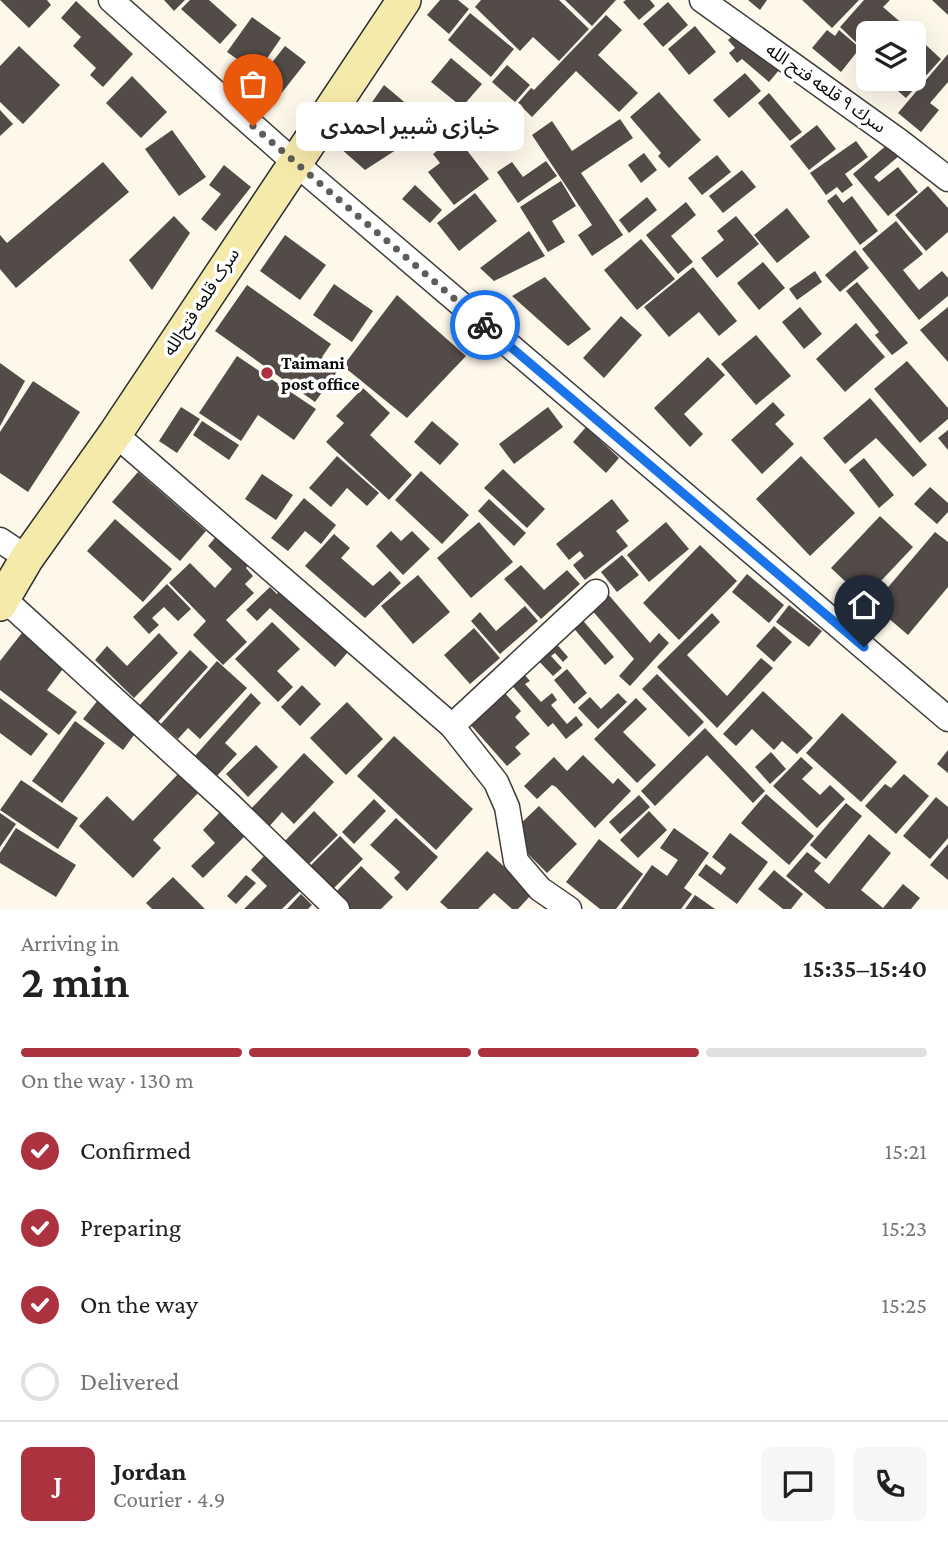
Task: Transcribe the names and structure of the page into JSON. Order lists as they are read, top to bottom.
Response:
{
  "streets": {
    "main road": ["سرک قلعه فتح‌الله"],
    "street": ["سرك ٩ قلعه فتح الله"]
  },
  "places": ["خبازی شبیر احمدی", "Taimani post office"],
  "page": {
    "bubble": "خبازی شبیر احمدی",
    "heading": ["2 min", "Arriving in", "15:35–15:40"],
    "panel": ["Jordan", "Courier · 4.9"],
    "bar": "On the way · 130 m",
    "list": [
      ["Confirmed", "15:21"],
      ["Preparing", "15:23"],
      ["On the way", "15:25"],
      "Delivered"
    ],
    "round": "J"
  }
}
